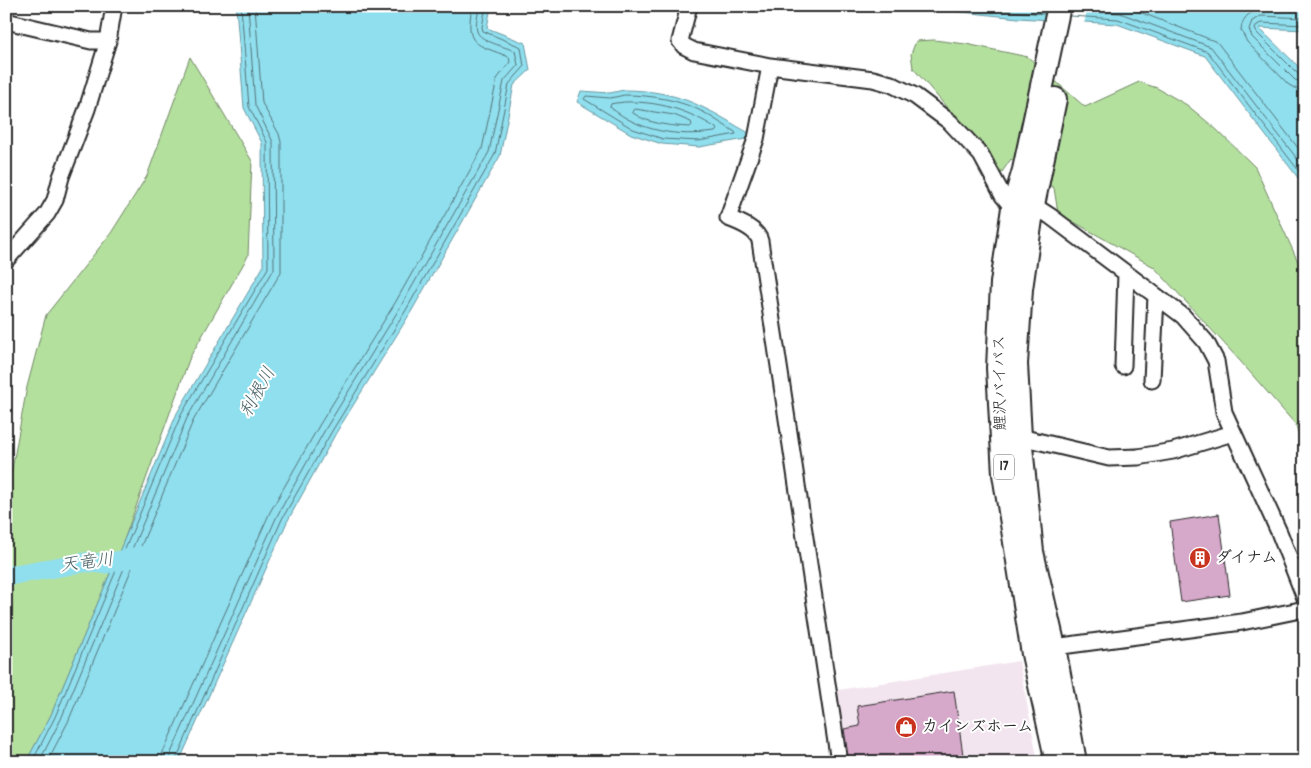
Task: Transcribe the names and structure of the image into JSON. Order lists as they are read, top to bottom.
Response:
{
  "streets": {
    "highway": ["鯉沢バイパス", "17"]
  },
  "water": ["利根川", "天竜川"],
  "places": {
    "building": ["ダイナム"],
    "shop": ["カインズホーム"]
  }
}
